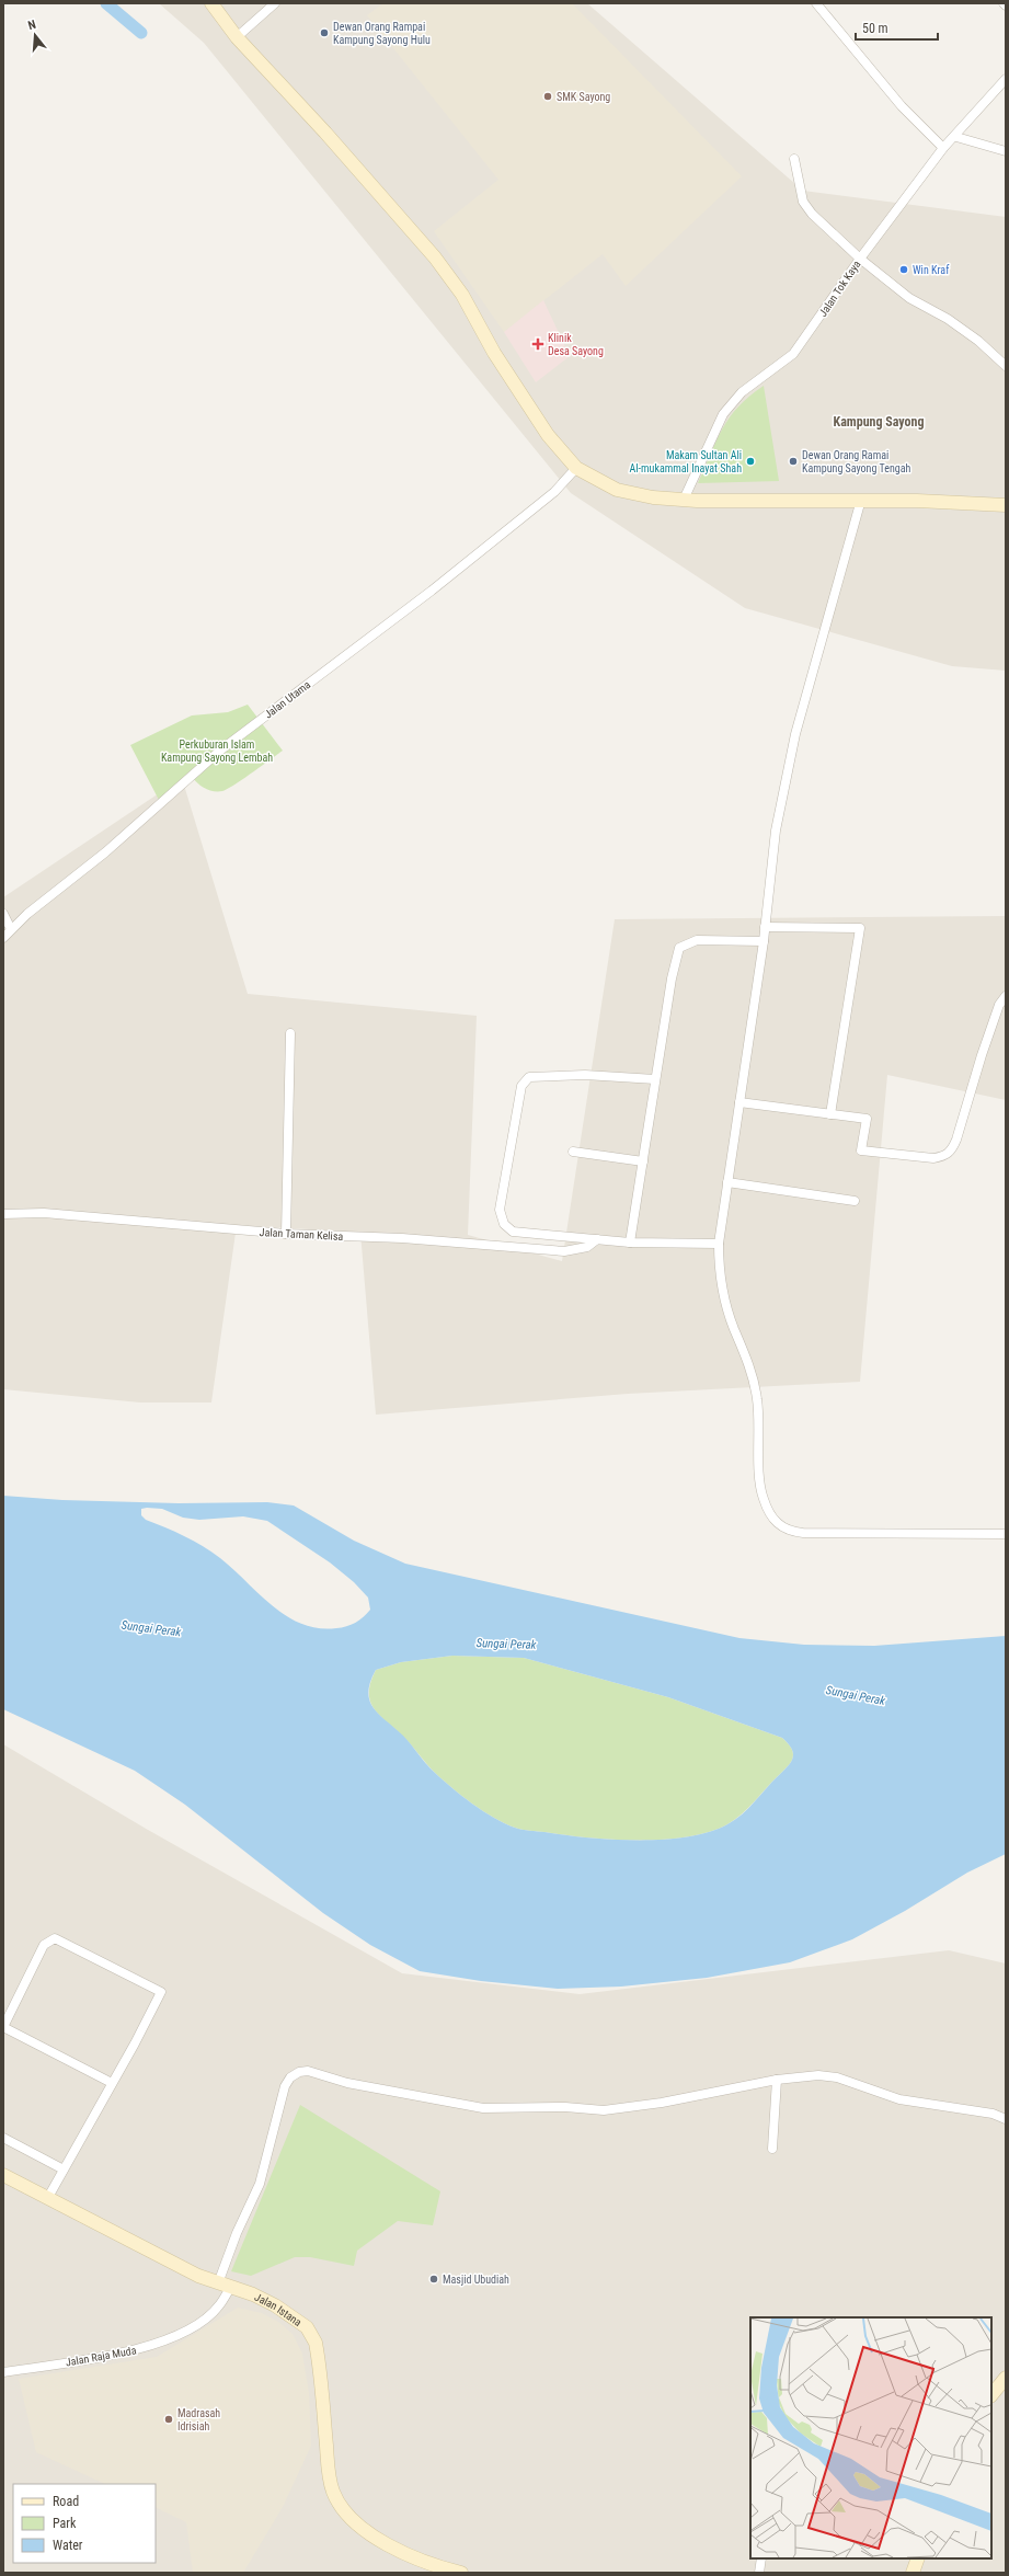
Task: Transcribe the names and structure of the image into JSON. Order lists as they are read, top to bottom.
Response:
{
  "streets": {
    "main road": ["Jalan Istana"],
    "street": [
      "Jalan Tok Kaya",
      "Jalan Utama",
      "Jalan Taman Kelisa",
      "Jalan Raja Muda"
    ]
  },
  "crossings": [
    ["Jalan Istana", "Jalan Raja Muda"]
  ],
  "districts": ["Kampung Sayong"],
  "water": ["Sungai Perak"],
  "parks": ["Perkuburan Islam Kampung Sayong Lembah"],
  "places": {
    "other": [
      "Dewan Orang Rampai Kampung Sayong Hulu",
      "SMK Sayong",
      "Win Kraf",
      "Makam Sultan Ali Al-mukammal Inayat Shah",
      "Dewan Orang Ramai Kampung Sayong Tengah",
      "Masjid Ubudiah",
      "Madrasah Idrisiah"
    ],
    "health": ["Klinik Desa Sayong"]
  },
  "legend": ["Road", "Park", "Water"],
  "scale_bar": "50 m",
  "north": "top"
}
